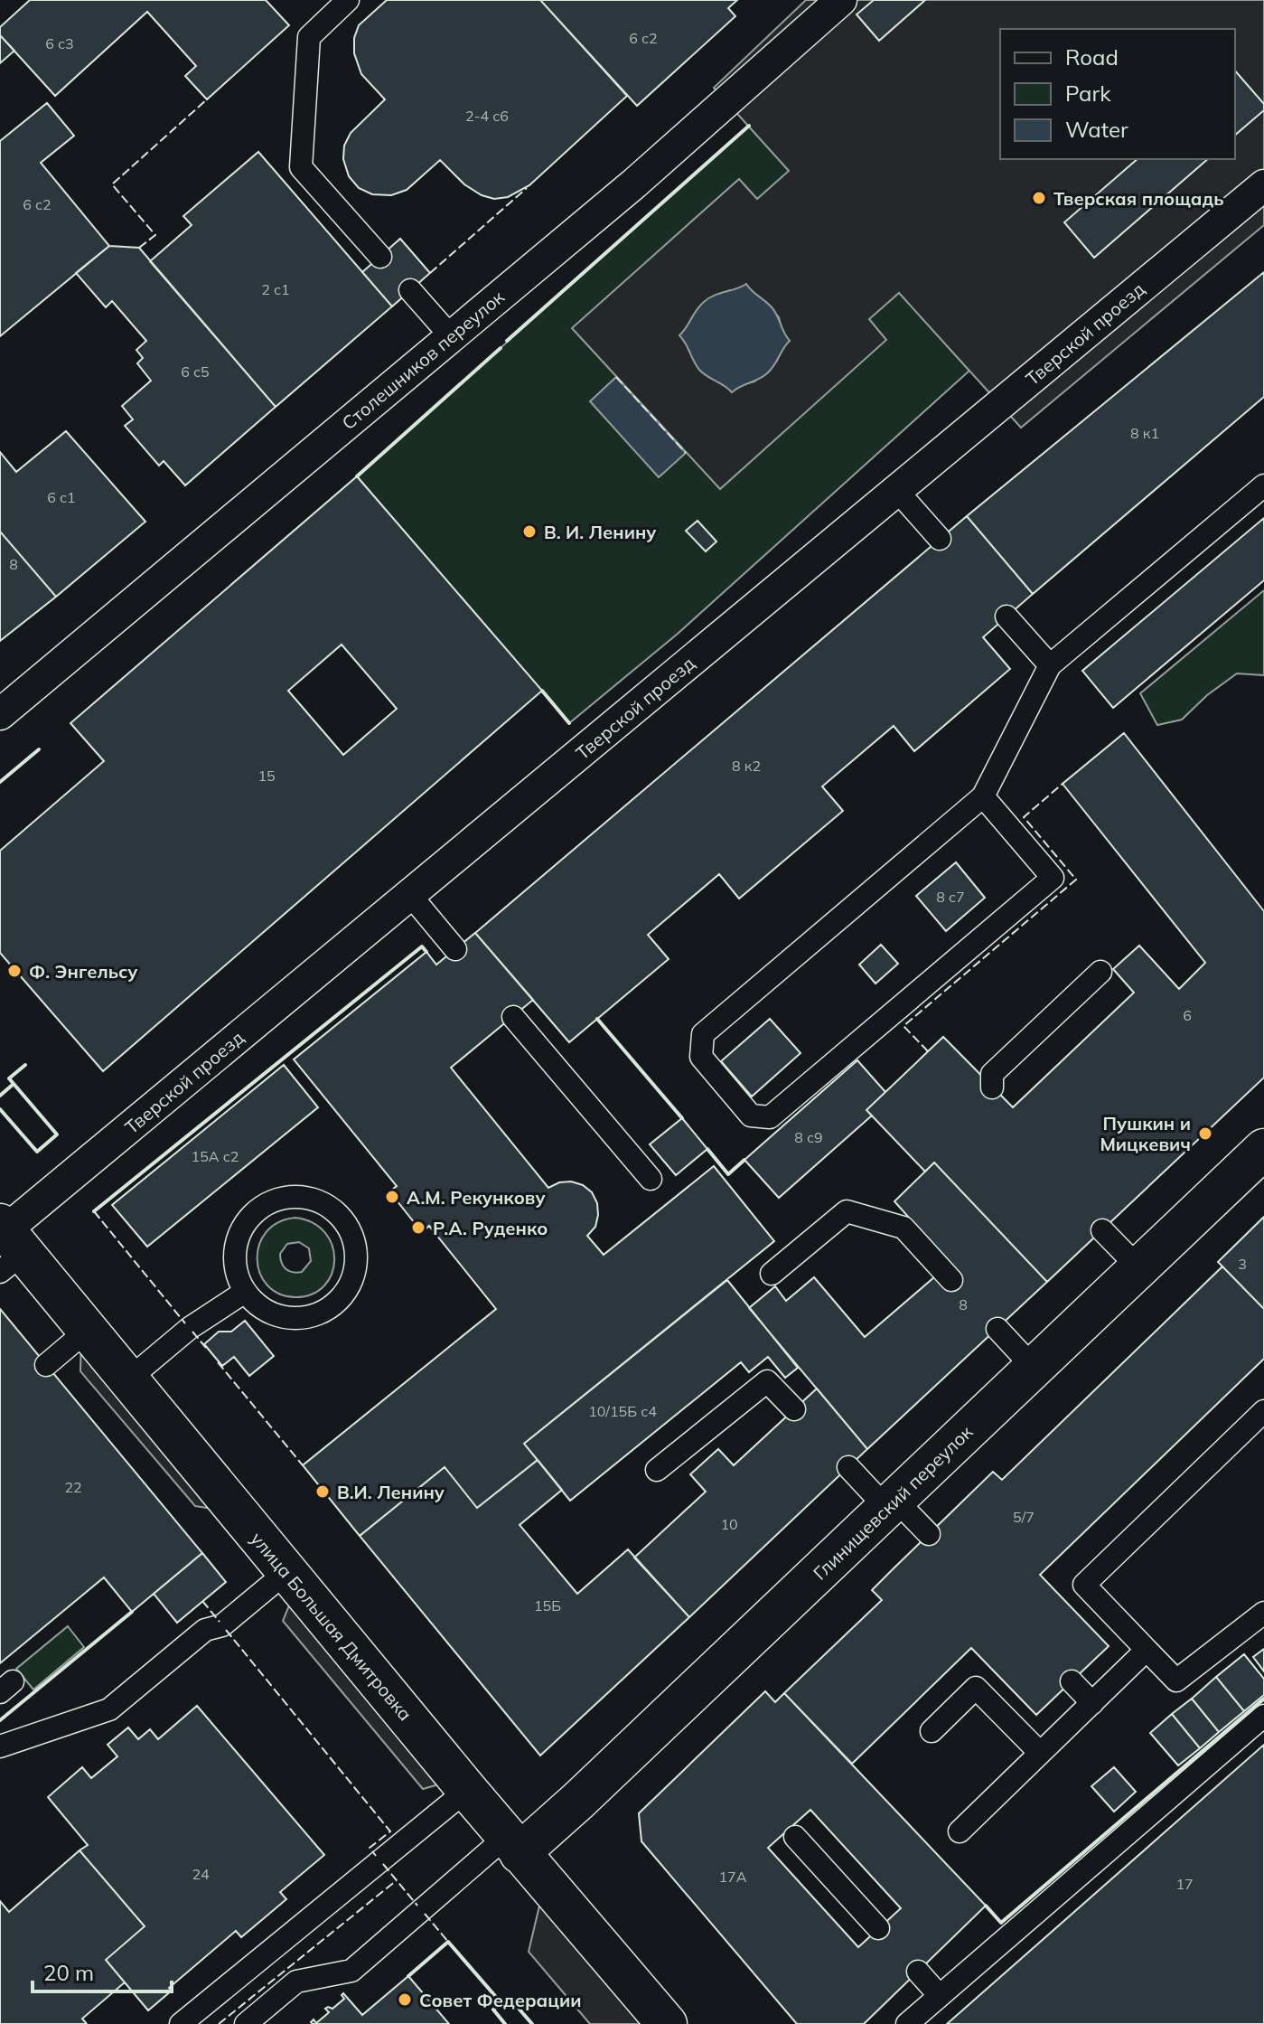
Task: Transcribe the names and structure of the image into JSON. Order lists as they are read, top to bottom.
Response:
{
  "streets": {
    "street": [
      "Тверской проезд",
      "Столешников переулок",
      "Глинищевский переулок",
      "улица Большая Дмитровка"
    ]
  },
  "crossings": [
    ["Тверской проезд", "улица Большая Дмитровка"],
    ["Глинищевский переулок", "улица Большая Дмитровка"]
  ],
  "places": [
    "Тверская площадь",
    "В. И. Ленину",
    "Ф. Энгельсу",
    "Пушкин и Мицкевич",
    "А.М. Рекункову",
    "Р.А. Руденко",
    "В.И. Ленину",
    "Совет Федерации"
  ],
  "house_numbers": [
    "6 с2",
    "6 с3",
    "2-4 с6",
    "6 с2",
    "2 с1",
    "6 с5",
    "8 к1",
    "6 с1",
    "8",
    "8 к2",
    "15",
    "8 с7",
    "6",
    "8 с9",
    "15А с2",
    "3",
    "8",
    "10/15Б с4",
    "22",
    "5/7",
    "10",
    "15Б",
    "24",
    "17А",
    "17"
  ],
  "legend": ["Road", "Park", "Water"],
  "scale_bar": "20 m"
}
